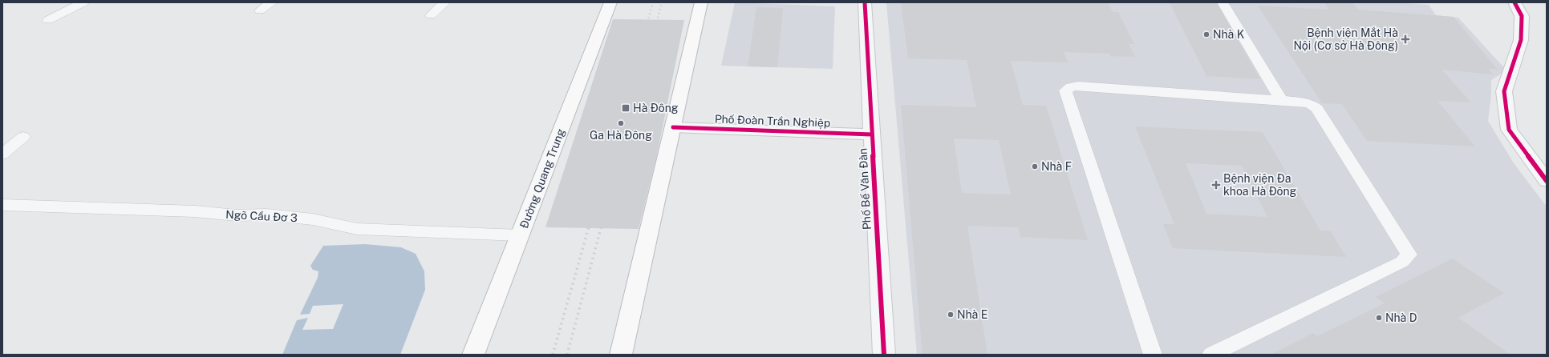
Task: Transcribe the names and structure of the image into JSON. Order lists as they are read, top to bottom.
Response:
{
  "streets": {
    "highway": ["Đường Quang Trung"],
    "street": ["Phố Đoàn Trần Nghiệp", "Phố Bế Văn Đàn"],
    "lane": ["Ngõ Cầu Đơ 3"]
  },
  "crossings": [
    ["Phố Đoàn Trần Nghiệp", "Phố Bế Văn Đàn"],
    ["Đường Quang Trung", "Ngõ Cầu Đơ 3"]
  ],
  "places": {
    "other": [
      "Nhà K",
      "Ga Hà Đông",
      "Nhà F",
      "Nhà E",
      "Nhà D"
    ],
    "health": ["Bệnh viện Mắt Hà Nội (Cơ sở Hà Đông)", "Bệnh viện Đa khoa Hà Đông"],
    "transit": ["Hà Đông"]
  }
}
